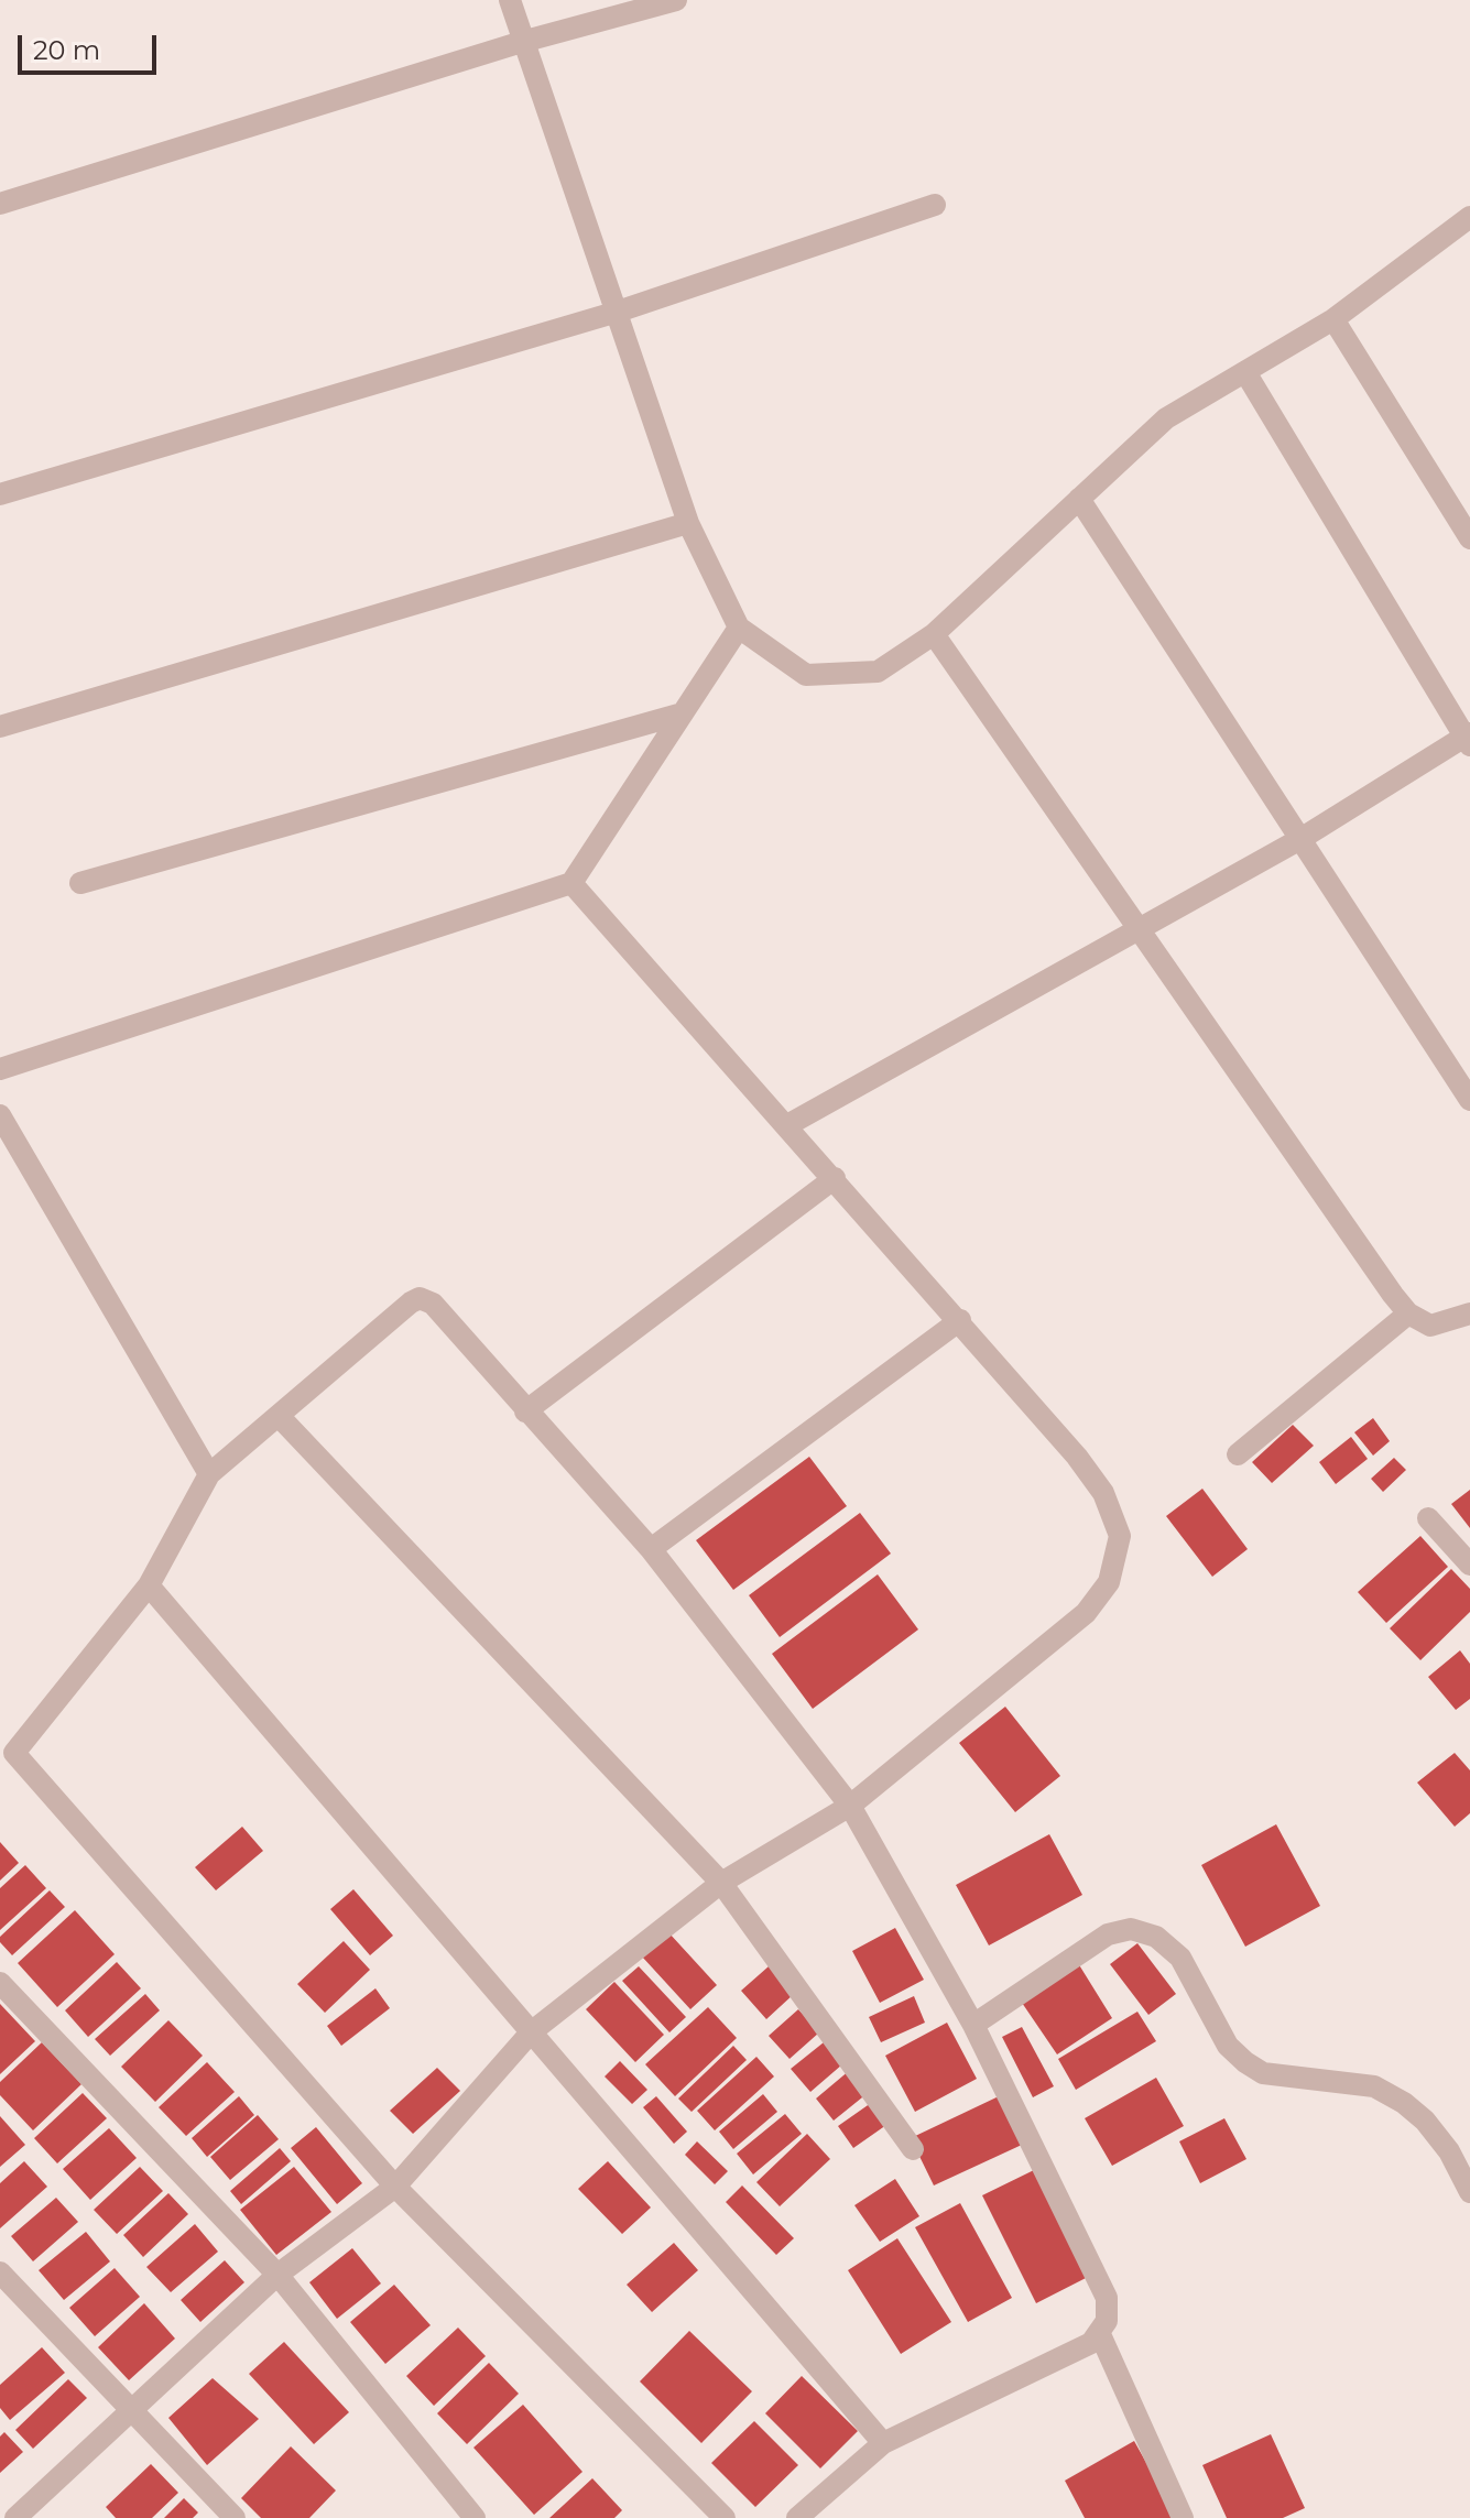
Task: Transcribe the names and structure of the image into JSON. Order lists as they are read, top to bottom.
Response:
{
  "scale_bar": "20 m"
}
